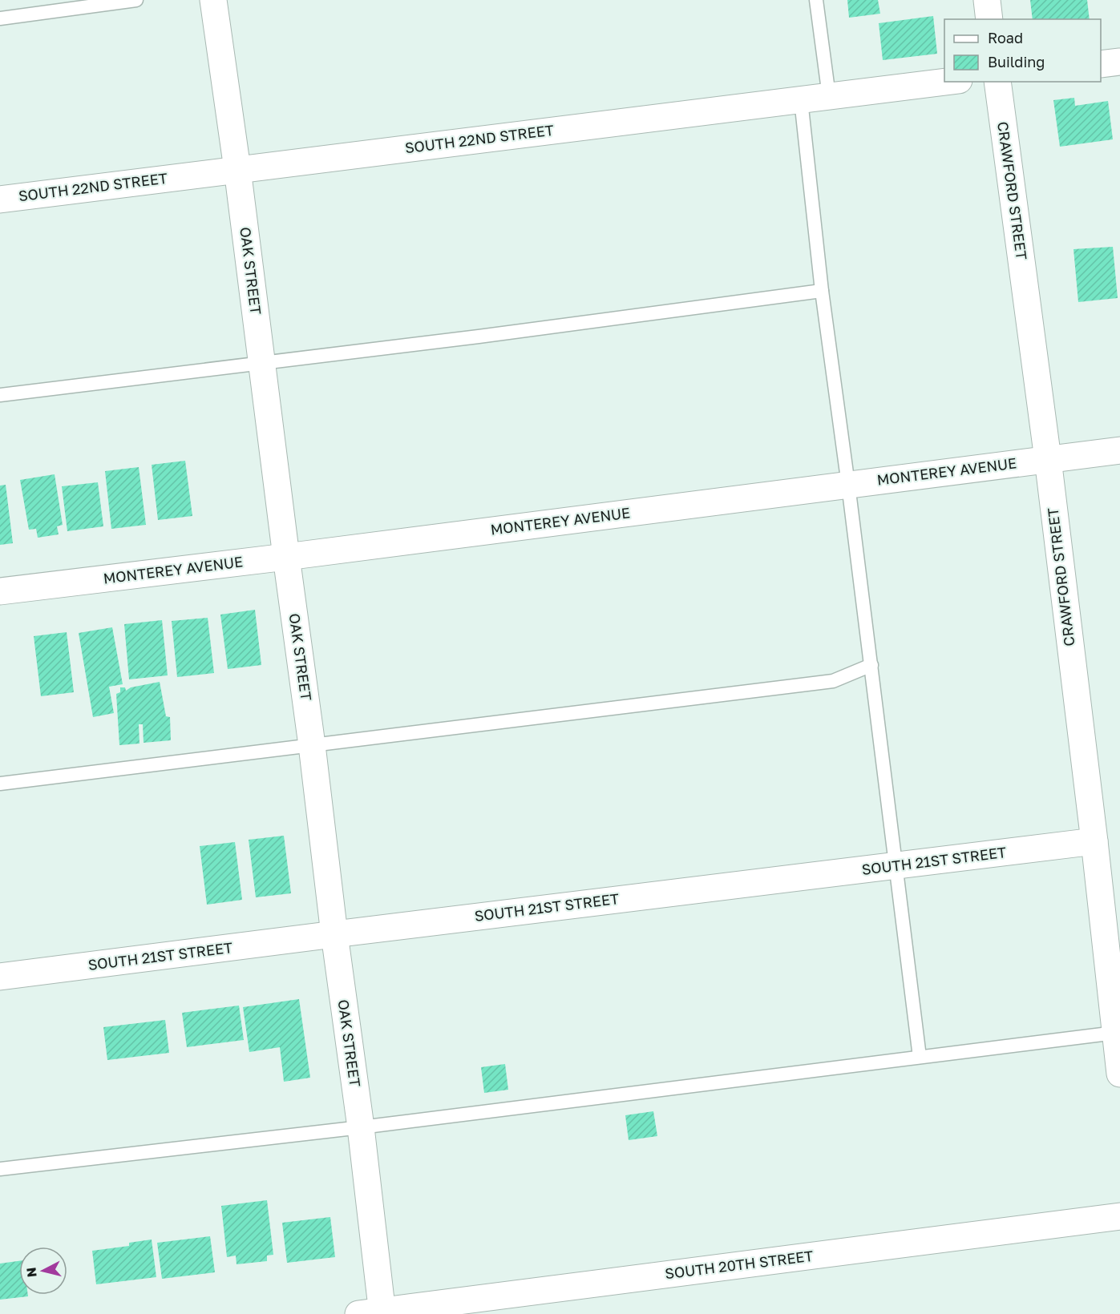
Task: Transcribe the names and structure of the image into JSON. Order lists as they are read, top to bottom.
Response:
{
  "streets": {
    "street": [
      "SOUTH 22ND STREET",
      "CRAWFORD STREET",
      "OAK STREET",
      "MONTEREY AVENUE",
      "SOUTH 21ST STREET",
      "SOUTH 20TH STREET"
    ]
  },
  "crossings": [
    ["SOUTH 22ND STREET", "OAK STREET"],
    ["CRAWFORD STREET", "MONTEREY AVENUE"],
    ["CRAWFORD STREET", "SOUTH 21ST STREET"],
    ["OAK STREET", "MONTEREY AVENUE"],
    ["OAK STREET", "SOUTH 21ST STREET"],
    ["OAK STREET", "SOUTH 20TH STREET"]
  ],
  "legend": ["Road", "Building"],
  "north": "left"
}
